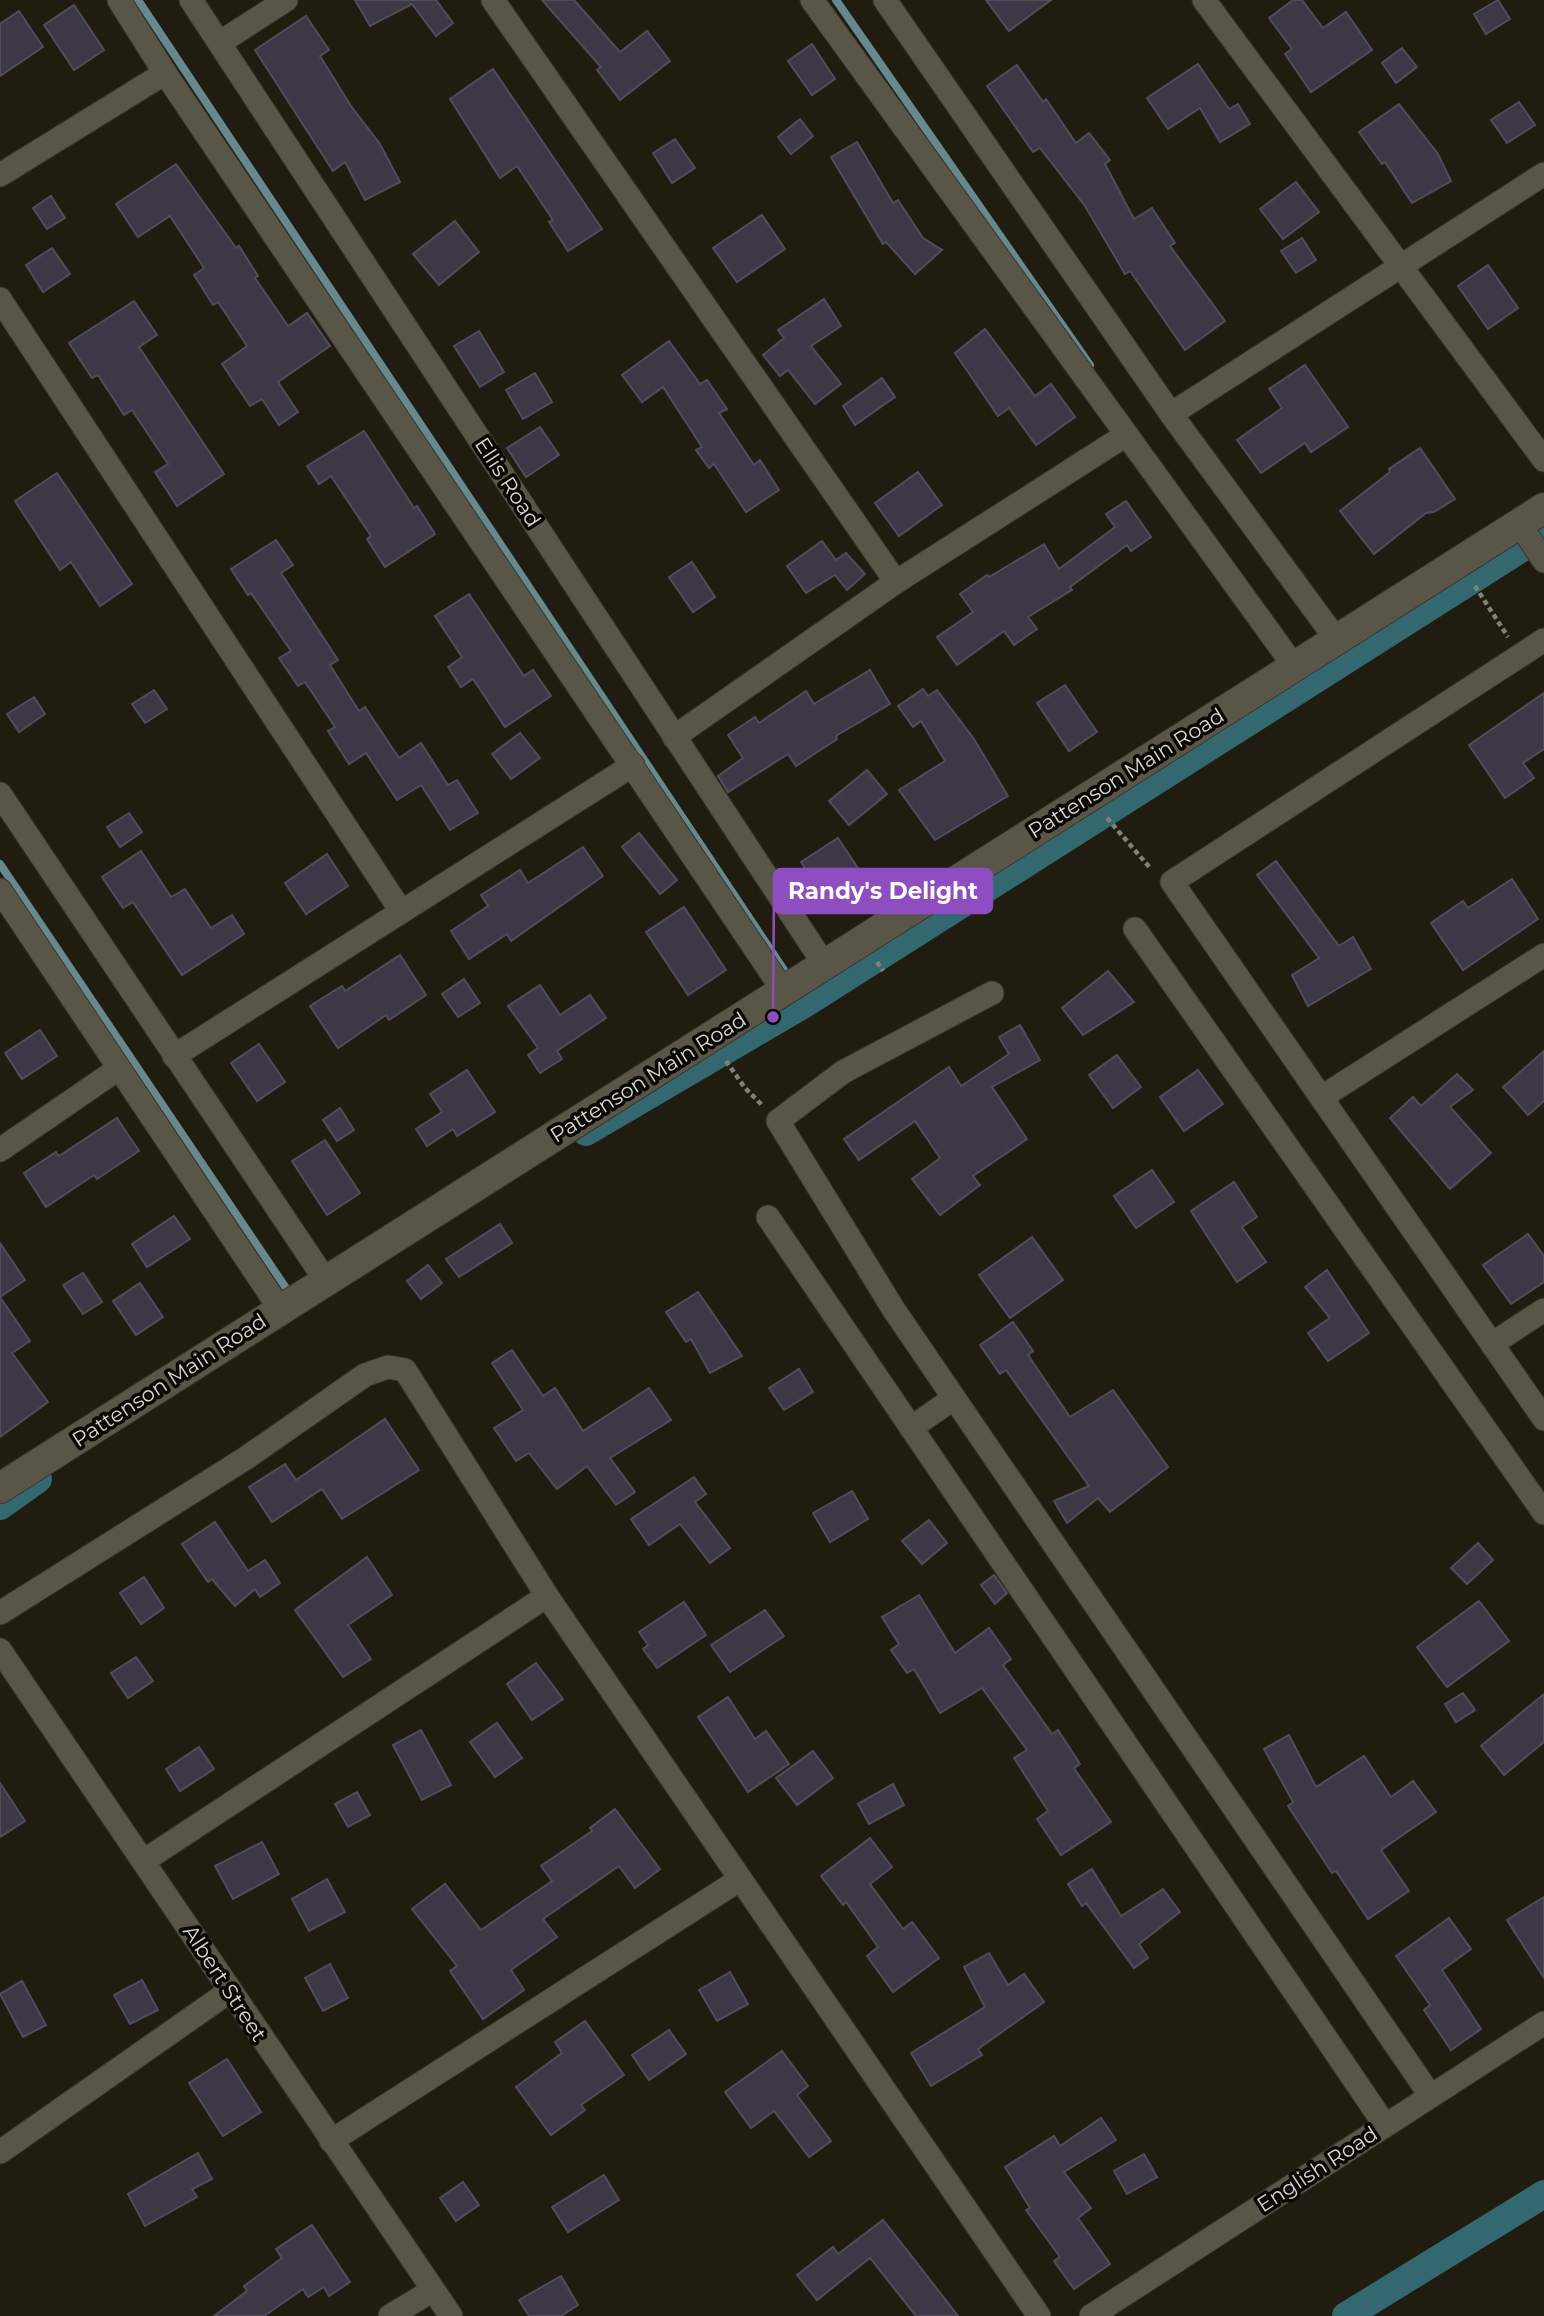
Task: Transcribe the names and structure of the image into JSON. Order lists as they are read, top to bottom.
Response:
{
  "streets": {
    "street": [
      "Ellis Road",
      "Pattenson Main Road",
      "Albert Street",
      "English Road"
    ]
  },
  "crossings": [
    ["Ellis Road", "Pattenson Main Road"]
  ],
  "places": ["Randy's Delight"]
}
